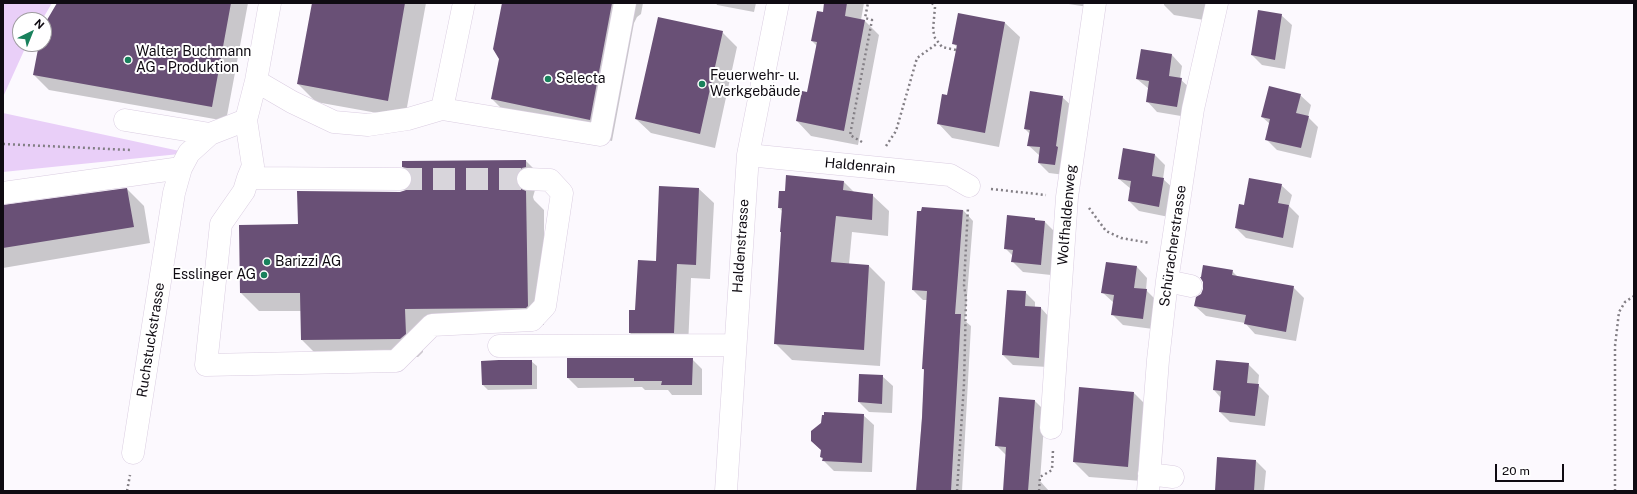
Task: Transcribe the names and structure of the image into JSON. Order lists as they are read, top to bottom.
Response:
{
  "streets": {
    "street": [
      "Haldenrain",
      "Wolfhaldenweg",
      "Haldenstrasse",
      "Schüracherstrasse",
      "Ruchstuckstrasse"
    ]
  },
  "crossings": [
    ["Haldenrain", "Haldenstrasse"]
  ],
  "places": [
    "Walter Buchmann AG - Produktion",
    "Selecta",
    "Feuerwehr- u. Werkgebäude",
    "Barizzi AG",
    "Esslinger AG"
  ],
  "scale_bar": "20 m",
  "north": "top right"
}
